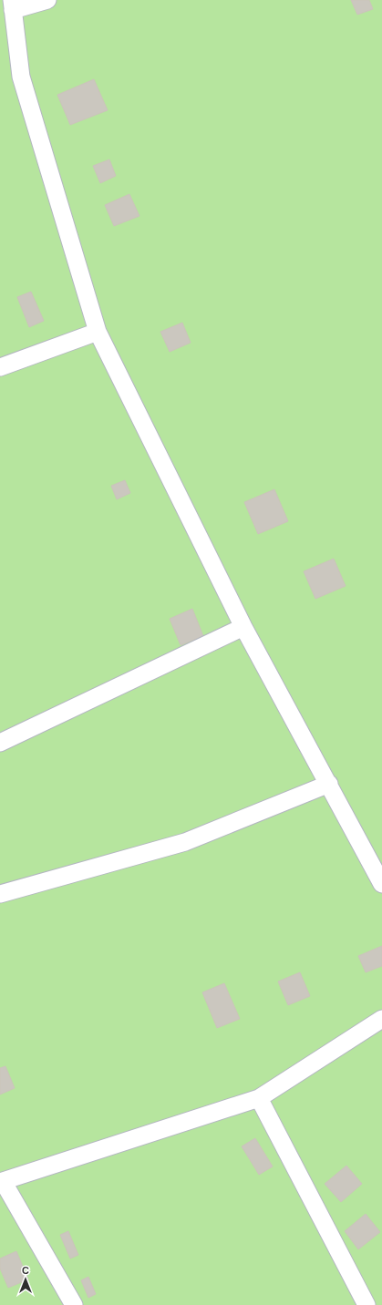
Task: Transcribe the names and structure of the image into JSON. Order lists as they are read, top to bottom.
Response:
{
  "north": "top"
}
